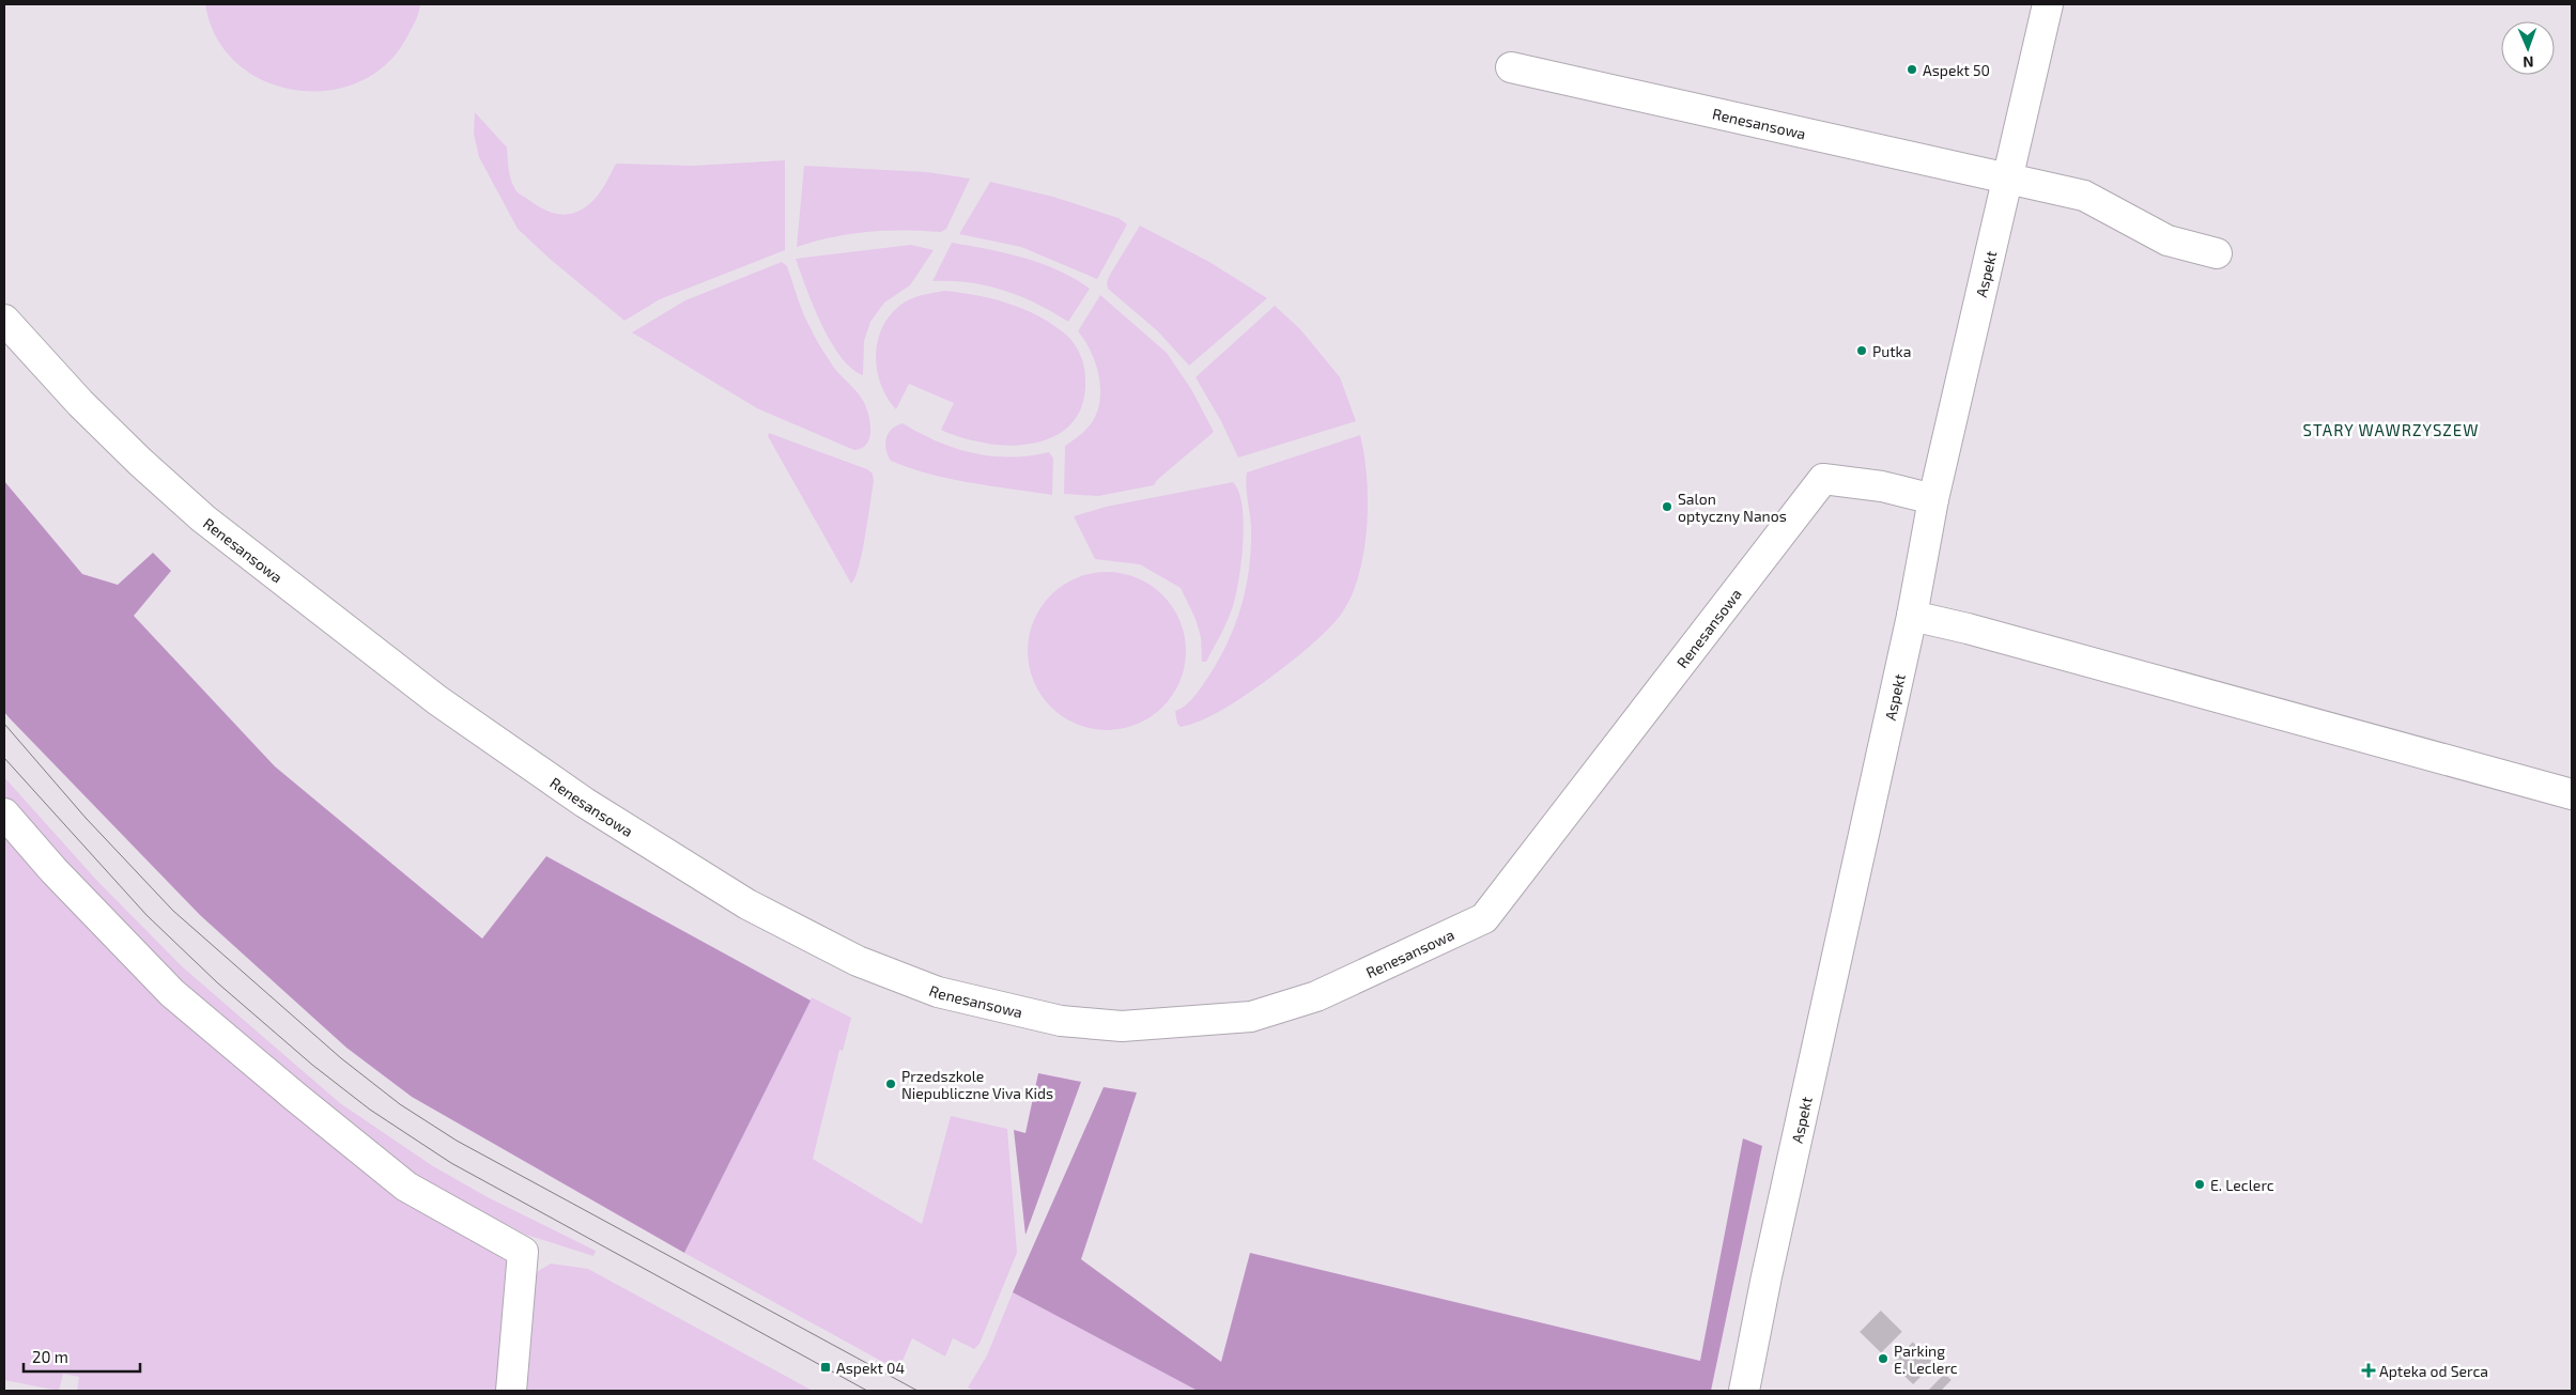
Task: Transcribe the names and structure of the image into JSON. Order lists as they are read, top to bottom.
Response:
{
  "streets": {
    "street": ["Renesansowa", "Aspekt"]
  },
  "crossings": [
    ["Renesansowa", "Aspekt"]
  ],
  "districts": ["STARY WAWRZYSZEW"],
  "places": {
    "other": [
      "Aspekt 50",
      "Putka",
      "Salon optyczny Nanos",
      "Przedszkole Niepubliczne Viva Kids",
      "E. Leclerc",
      "Parking E. Leclerc"
    ],
    "transit": ["Aspekt 04"],
    "health": ["Apteka od Serca"]
  },
  "scale_bar": "20 m",
  "north": "bottom"
}
